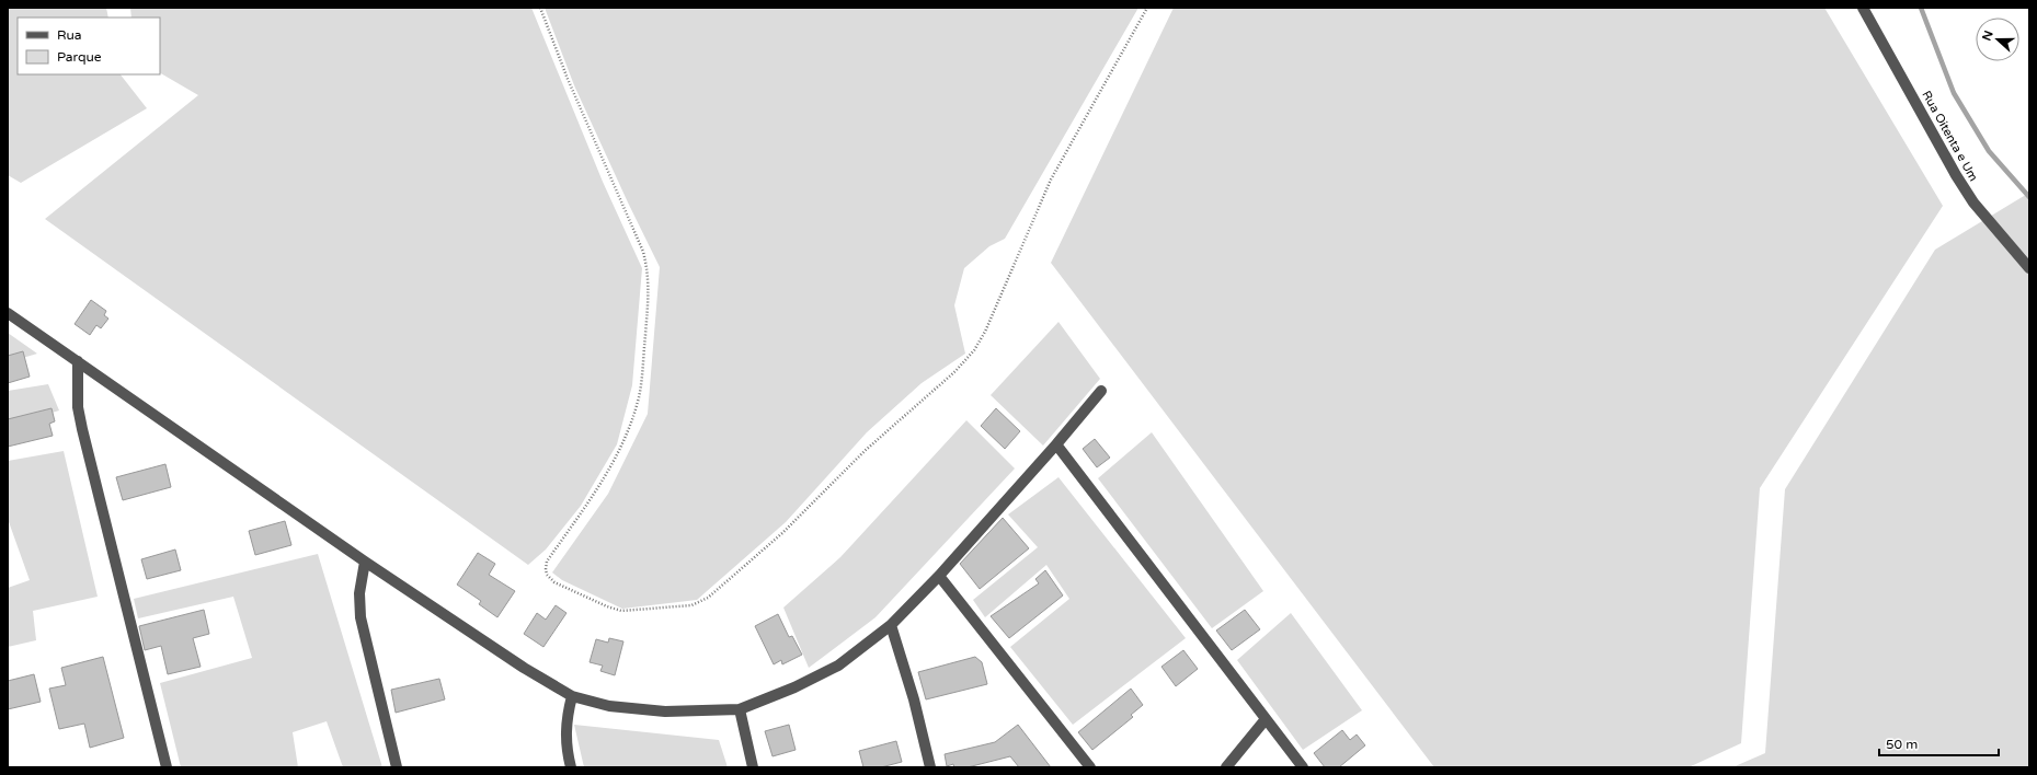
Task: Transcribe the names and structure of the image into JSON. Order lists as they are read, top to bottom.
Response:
{
  "streets": {
    "street": ["Rua Oitenta e Um"]
  },
  "legend": ["Rua", "Parque"],
  "scale_bar": "50 m",
  "north": "left"
}
